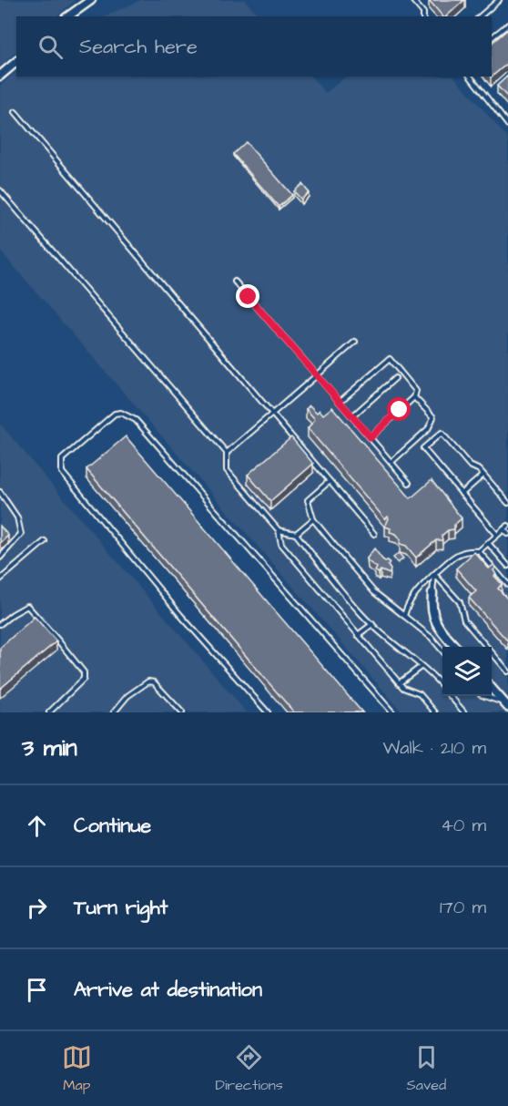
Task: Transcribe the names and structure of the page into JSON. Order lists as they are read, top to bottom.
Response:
{
  "page": {
    "search": "Search here",
    "heading": ["3 min", "Walk · 210 m"],
    "list": [
      ["Continue", "40 m"],
      ["Turn right", "170 m"],
      "Arrive at destination"
    ],
    "nav": ["Map", "Directions", "Saved"]
  }
}
